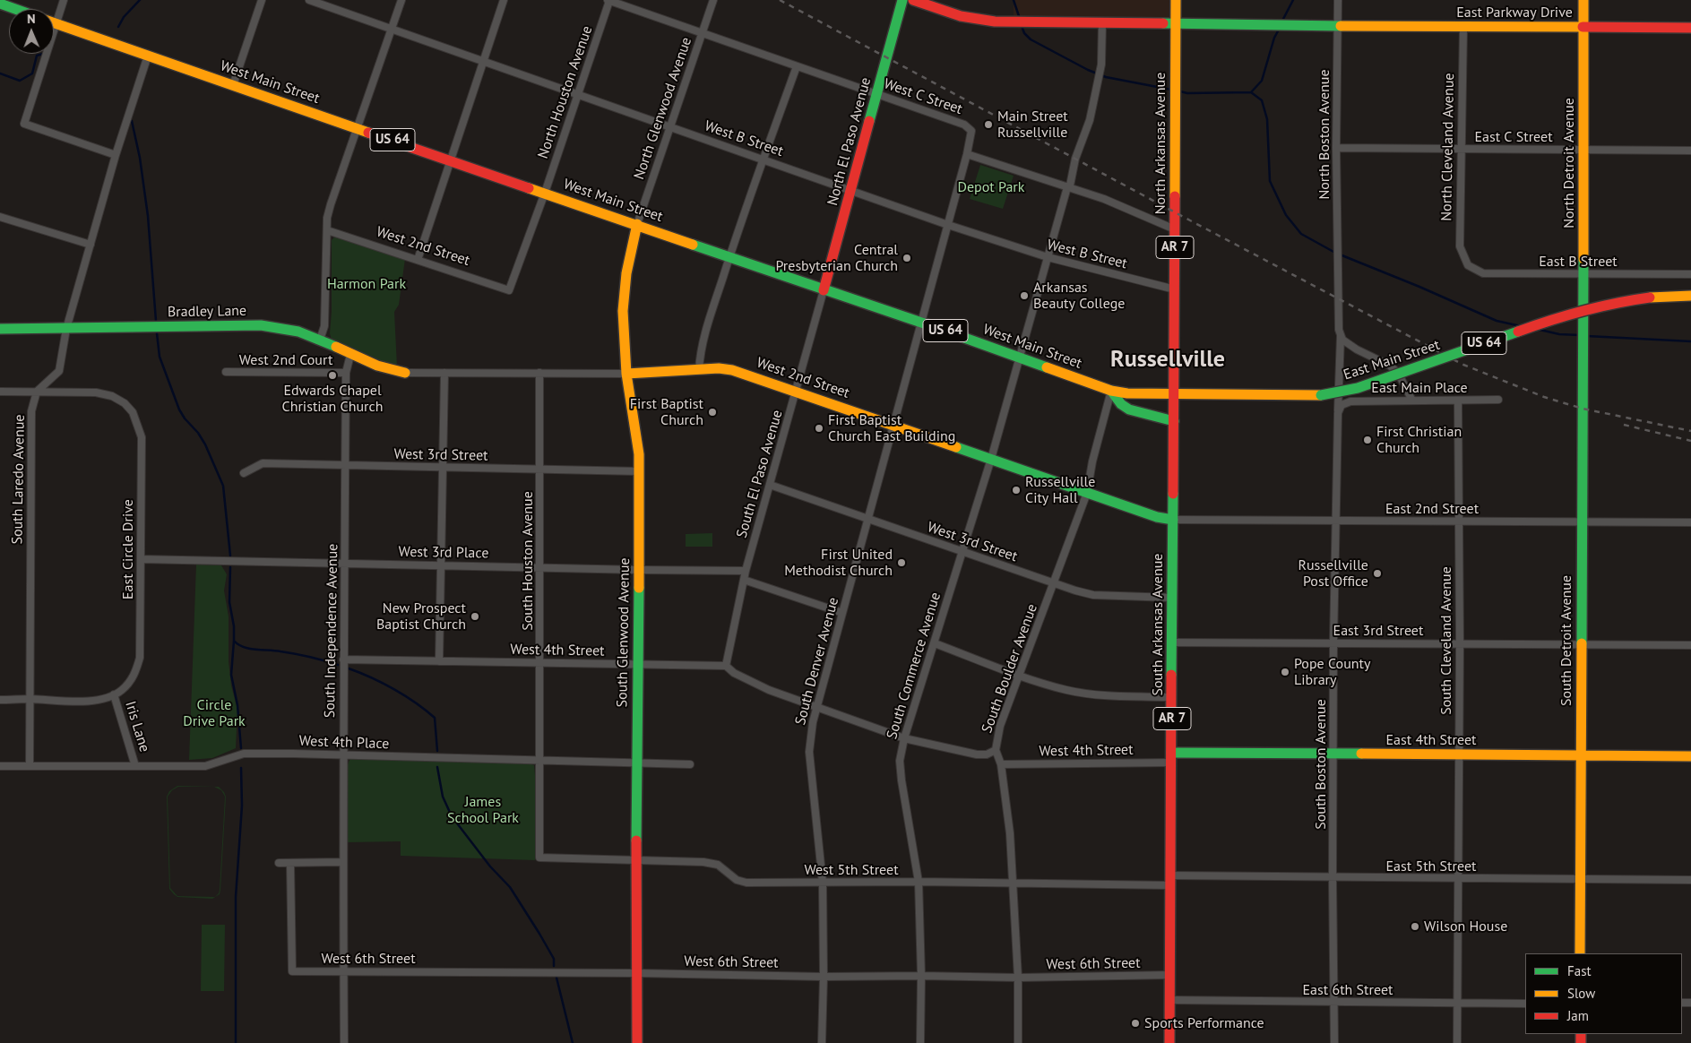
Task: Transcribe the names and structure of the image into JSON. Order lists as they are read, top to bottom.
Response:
{
  "streets": {
    "main road": [
      "East Parkway Drive",
      "West Main Street",
      "US 64",
      "North El Paso Avenue",
      "North Arkansas Avenue",
      "North Detroit Avenue",
      "West 2nd Street",
      "AR 7",
      "Bradley Lane",
      "East Main Street",
      "South Arkansas Avenue",
      "South Glenwood Avenue",
      "South Detroit Avenue",
      "East 4th Street"
    ],
    "street": [
      "North Houston Avenue",
      "West C Street",
      "North Glenwood Avenue",
      "North Boston Avenue",
      "East C Street",
      "West B Street",
      "North Cleveland Avenue",
      "East B Street",
      "West 2nd Court",
      "East Main Place",
      "West 3rd Street",
      "South El Paso Avenue",
      "South Laredo Avenue",
      "East 2nd Street",
      "East Circle Drive",
      "West 3rd Place",
      "South Houston Avenue",
      "South Independence Avenue",
      "East 3rd Street",
      "South Cleveland Avenue",
      "West 4th Street",
      "South Denver Avenue",
      "South Commerce Avenue",
      "South Boulder Avenue",
      "Iris Lane",
      "West 4th Place",
      "South Boston Avenue",
      "East 5th Street",
      "West 5th Street",
      "West 6th Street",
      "East 6th Street"
    ]
  },
  "crossings": [
    ["East Parkway Drive", "North Boston Avenue"],
    ["East Parkway Drive", "North Arkansas Avenue"],
    ["East Parkway Drive", "North Cleveland Avenue"],
    ["East Parkway Drive", "North Detroit Avenue"],
    ["East Parkway Drive", "South Commerce Avenue"],
    ["West Main Street", "North Houston Avenue"],
    ["West Main Street", "North Glenwood Avenue"],
    ["West Main Street", "North El Paso Avenue"],
    ["West Main Street", "North Arkansas Avenue"],
    ["West Main Street", "West 2nd Street"],
    ["West Main Street", "East Main Street"],
    ["West Main Street", "South El Paso Avenue"],
    ["West Main Street", "South Arkansas Avenue"],
    ["West Main Street", "South Glenwood Avenue"],
    ["West Main Street", "South Denver Avenue"],
    ["West Main Street", "South Commerce Avenue"],
    ["West Main Street", "South Boulder Avenue"],
    ["North Houston Avenue", "West C Street"],
    ["North Houston Avenue", "West B Street"],
    ["North Houston Avenue", "West 2nd Street"],
    ["West C Street", "North Glenwood Avenue"],
    ["West C Street", "North El Paso Avenue"],
    ["West C Street", "South Denver Avenue"],
    ["North Glenwood Avenue", "West B Street"],
    ["North Glenwood Avenue", "South Glenwood Avenue"],
    ["North Boston Avenue", "East C Street"],
    ["East C Street", "North Cleveland Avenue"],
    ["East C Street", "North Detroit Avenue"],
    ["West B Street", "North El Paso Avenue"],
    ["West B Street", "North Arkansas Avenue"],
    ["West B Street", "South Denver Avenue"],
    ["West B Street", "South Commerce Avenue"],
    ["North El Paso Avenue", "South El Paso Avenue"],
    ["North Arkansas Avenue", "East Main Street"],
    ["North Arkansas Avenue", "South Arkansas Avenue"],
    ["North Cleveland Avenue", "East B Street"],
    ["North Detroit Avenue", "East B Street"],
    ["North Detroit Avenue", "South Detroit Avenue"],
    ["West 2nd Street", "Bradley Lane"],
    ["West 2nd Street", "South El Paso Avenue"],
    ["West 2nd Street", "East 2nd Street"],
    ["West 2nd Street", "South Houston Avenue"],
    ["West 2nd Street", "South Arkansas Avenue"],
    ["West 2nd Street", "South Glenwood Avenue"],
    ["West 2nd Street", "South Denver Avenue"],
    ["West 2nd Street", "South Commerce Avenue"],
    ["West 2nd Street", "South Boulder Avenue"],
    ["Bradley Lane", "South Independence Avenue"],
    ["West 2nd Court", "South Independence Avenue"],
    ["East Main Street", "South Arkansas Avenue"],
    ["East Main Place", "South Cleveland Avenue"],
    ["East Main Place", "South Boston Avenue"],
    ["West 3rd Street", "South El Paso Avenue"],
    ["West 3rd Street", "South Houston Avenue"],
    ["West 3rd Street", "South Arkansas Avenue"],
    ["West 3rd Street", "South Independence Avenue"],
    ["West 3rd Street", "South Glenwood Avenue"],
    ["West 3rd Street", "South Denver Avenue"],
    ["West 3rd Street", "South Commerce Avenue"],
    ["West 3rd Street", "South Boulder Avenue"],
    ["South El Paso Avenue", "West 3rd Place"],
    ["South El Paso Avenue", "West 4th Street"],
    ["South Laredo Avenue", "East Circle Drive"],
    ["South Laredo Avenue", "West 4th Place"],
    ["East 2nd Street", "South Arkansas Avenue"],
    ["East 2nd Street", "South Cleveland Avenue"],
    ["East 2nd Street", "South Detroit Avenue"],
    ["East 2nd Street", "South Boston Avenue"],
    ["East Circle Drive", "West 3rd Place"],
    ["East Circle Drive", "Iris Lane"],
    ["West 3rd Place", "South Houston Avenue"],
    ["West 3rd Place", "South Independence Avenue"],
    ["West 3rd Place", "South Glenwood Avenue"],
    ["South Houston Avenue", "West 4th Street"],
    ["South Houston Avenue", "West 4th Place"],
    ["South Houston Avenue", "West 5th Street"],
    ["South Arkansas Avenue", "East 3rd Street"],
    ["South Arkansas Avenue", "West 4th Street"],
    ["South Arkansas Avenue", "East 4th Street"],
    ["South Arkansas Avenue", "East 5th Street"],
    ["South Arkansas Avenue", "West 5th Street"],
    ["South Arkansas Avenue", "West 6th Street"],
    ["South Arkansas Avenue", "East 6th Street"],
    ["South Independence Avenue", "West 4th Street"],
    ["South Independence Avenue", "West 4th Place"],
    ["South Independence Avenue", "West 6th Street"],
    ["East 3rd Street", "South Cleveland Avenue"],
    ["East 3rd Street", "South Detroit Avenue"],
    ["East 3rd Street", "South Boston Avenue"],
    ["South Glenwood Avenue", "West 4th Street"],
    ["South Glenwood Avenue", "West 4th Place"],
    ["South Glenwood Avenue", "West 5th Street"],
    ["South Glenwood Avenue", "West 6th Street"],
    ["South Cleveland Avenue", "East 4th Street"],
    ["South Cleveland Avenue", "East 5th Street"],
    ["South Cleveland Avenue", "East 6th Street"],
    ["South Detroit Avenue", "East 4th Street"],
    ["South Detroit Avenue", "East 5th Street"],
    ["West 4th Street", "South Boulder Avenue"],
    ["West 4th Street", "East 4th Street"],
    ["South Denver Avenue", "West 5th Street"],
    ["South Denver Avenue", "West 6th Street"],
    ["South Commerce Avenue", "West 5th Street"],
    ["South Commerce Avenue", "West 6th Street"],
    ["South Boulder Avenue", "West 5th Street"],
    ["South Boulder Avenue", "West 6th Street"],
    ["Iris Lane", "West 4th Place"],
    ["East 4th Street", "South Boston Avenue"],
    ["South Boston Avenue", "East 5th Street"],
    ["South Boston Avenue", "East 6th Street"],
    ["East 5th Street", "West 5th Street"]
  ],
  "districts": ["Russellville"],
  "parks": [
    "Depot Park",
    "Harmon Park",
    "Circle Drive Park",
    "James School Park"
  ],
  "places": [
    "Main Street Russellville",
    "Central Presbyterian Church",
    "Arkansas Beauty College",
    "Edwards Chapel Christian Church",
    "First Baptist Church",
    "First Baptist Church East Building",
    "First Christian Church",
    "Russellville City Hall",
    "First United Methodist Church",
    "Russellville Post Office",
    "New Prospect Baptist Church",
    "Pope County Library",
    "Wilson House",
    "Sports Performance"
  ],
  "legend": ["Fast", "Slow", "Jam"],
  "north": "top"
}
